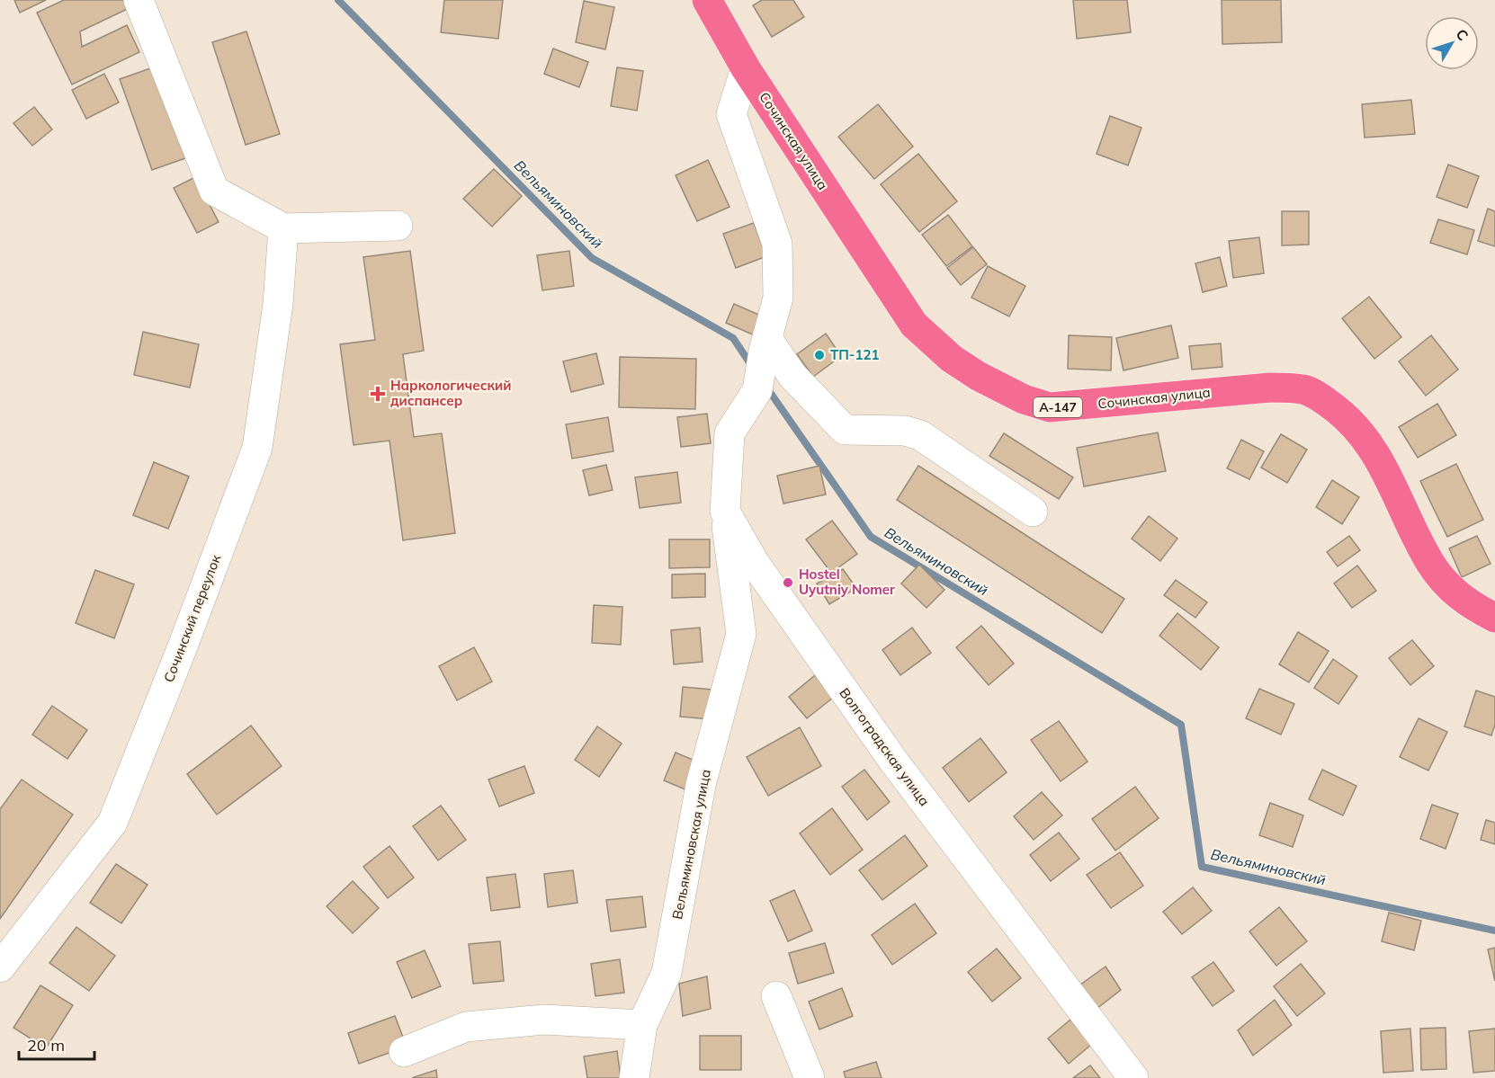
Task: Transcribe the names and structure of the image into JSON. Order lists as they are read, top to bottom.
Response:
{
  "streets": {
    "highway": ["Сочинская улица", "А-147"],
    "street": ["Сочинский переулок", "Волгоградская улица", "Вельяминовская улица"]
  },
  "crossings": [
    ["Волгоградская улица", "Вельяминовская улица"]
  ],
  "water": ["Вельяминовский"],
  "places": {
    "other": ["ТП-121", "Hostel Uyutniy Nomer"],
    "health": ["Наркологический диспансер"]
  },
  "scale_bar": "20 m",
  "north": "top right"
}
